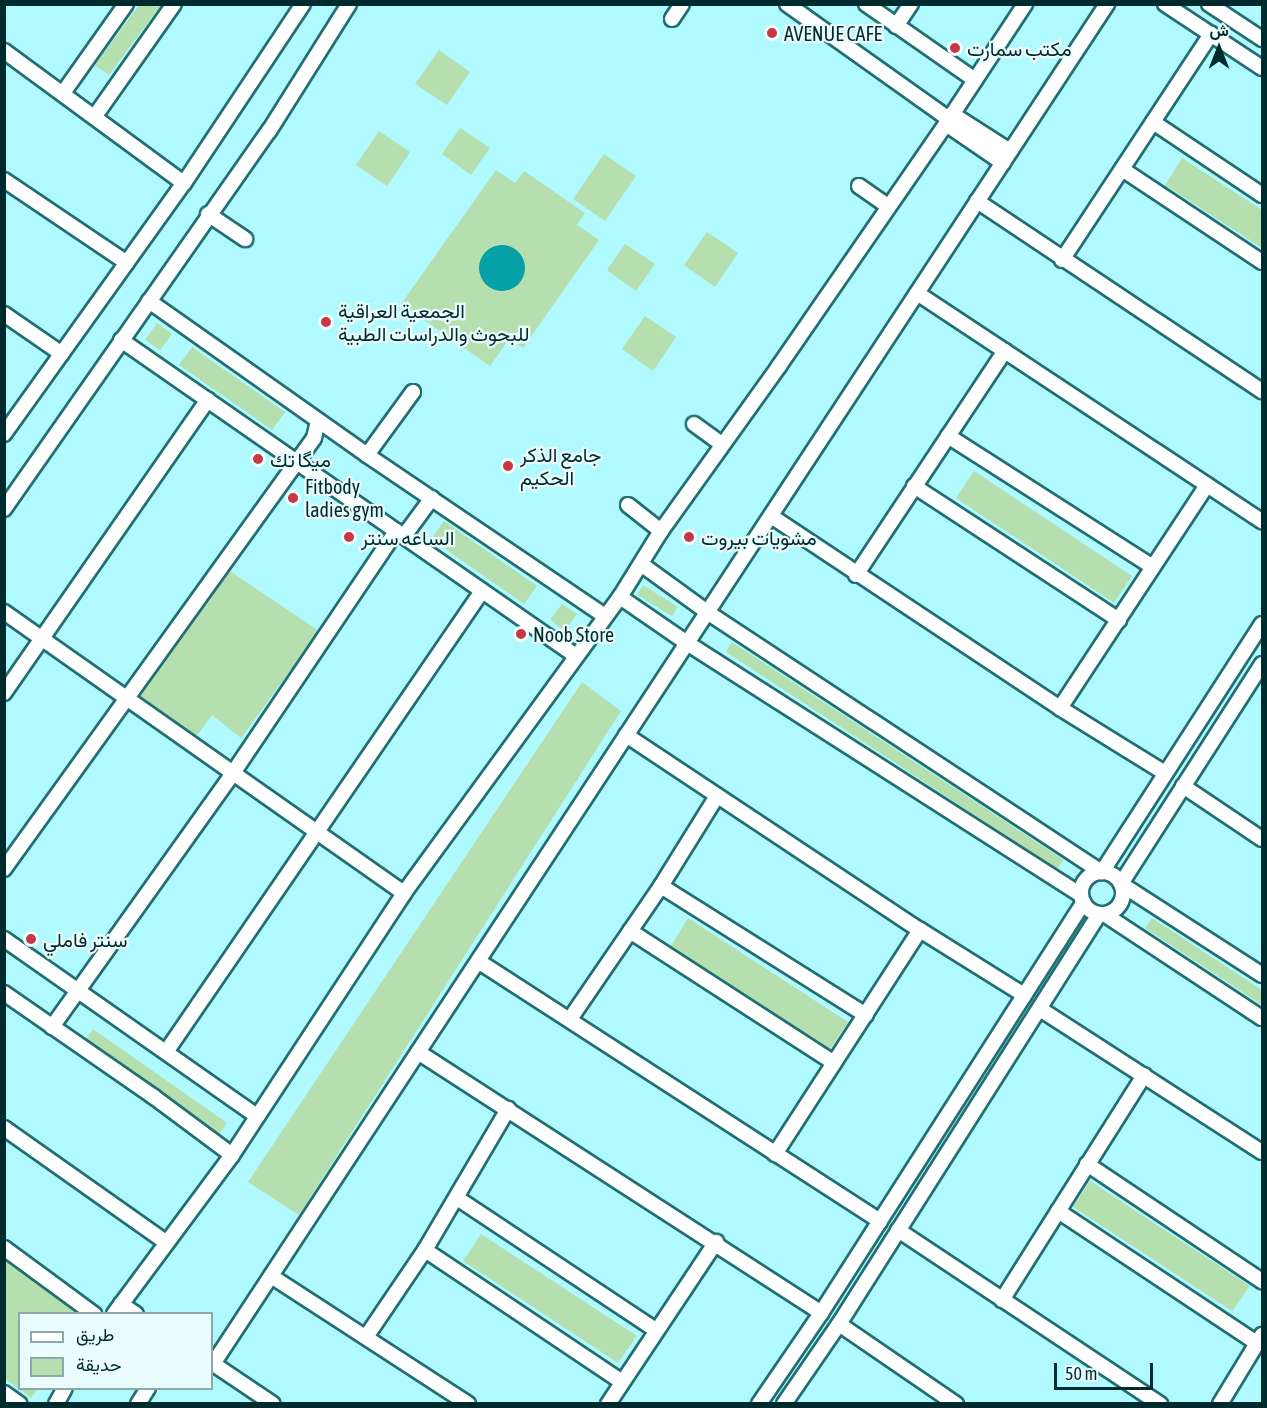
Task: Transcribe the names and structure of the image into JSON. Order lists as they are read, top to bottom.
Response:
{
  "places": [
    "AVENUE CAFE",
    "مكتب سمارت",
    "الجمعية العراقية للبحوث والدراسات الطبية",
    "ميگا تك",
    "جامع الذكر الحكيم",
    "Fitbody ladies gym",
    "الساعه سنتر",
    "مشويات بيروت",
    "Noob Store",
    "سنتر فاملي"
  ],
  "legend": ["طريق", "حديقة"],
  "scale_bar": "50 m",
  "north": "top"
}
